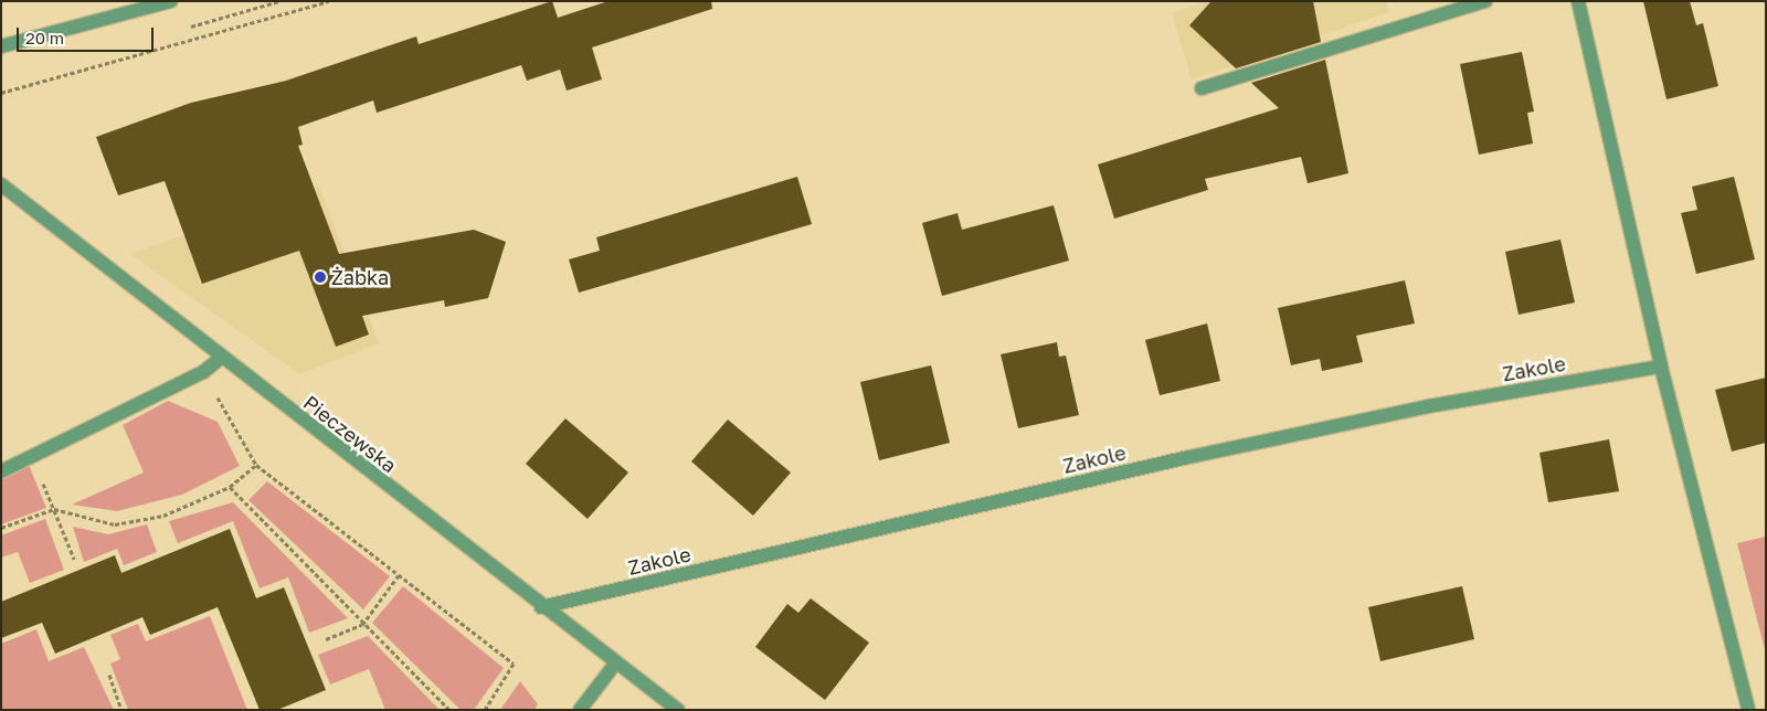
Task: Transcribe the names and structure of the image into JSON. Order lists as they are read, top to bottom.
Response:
{
  "streets": {
    "street": ["Zakole", "Pieczewska"]
  },
  "crossings": [
    ["Zakole", "Pieczewska"]
  ],
  "places": ["Żabka"],
  "scale_bar": "20 m"
}
